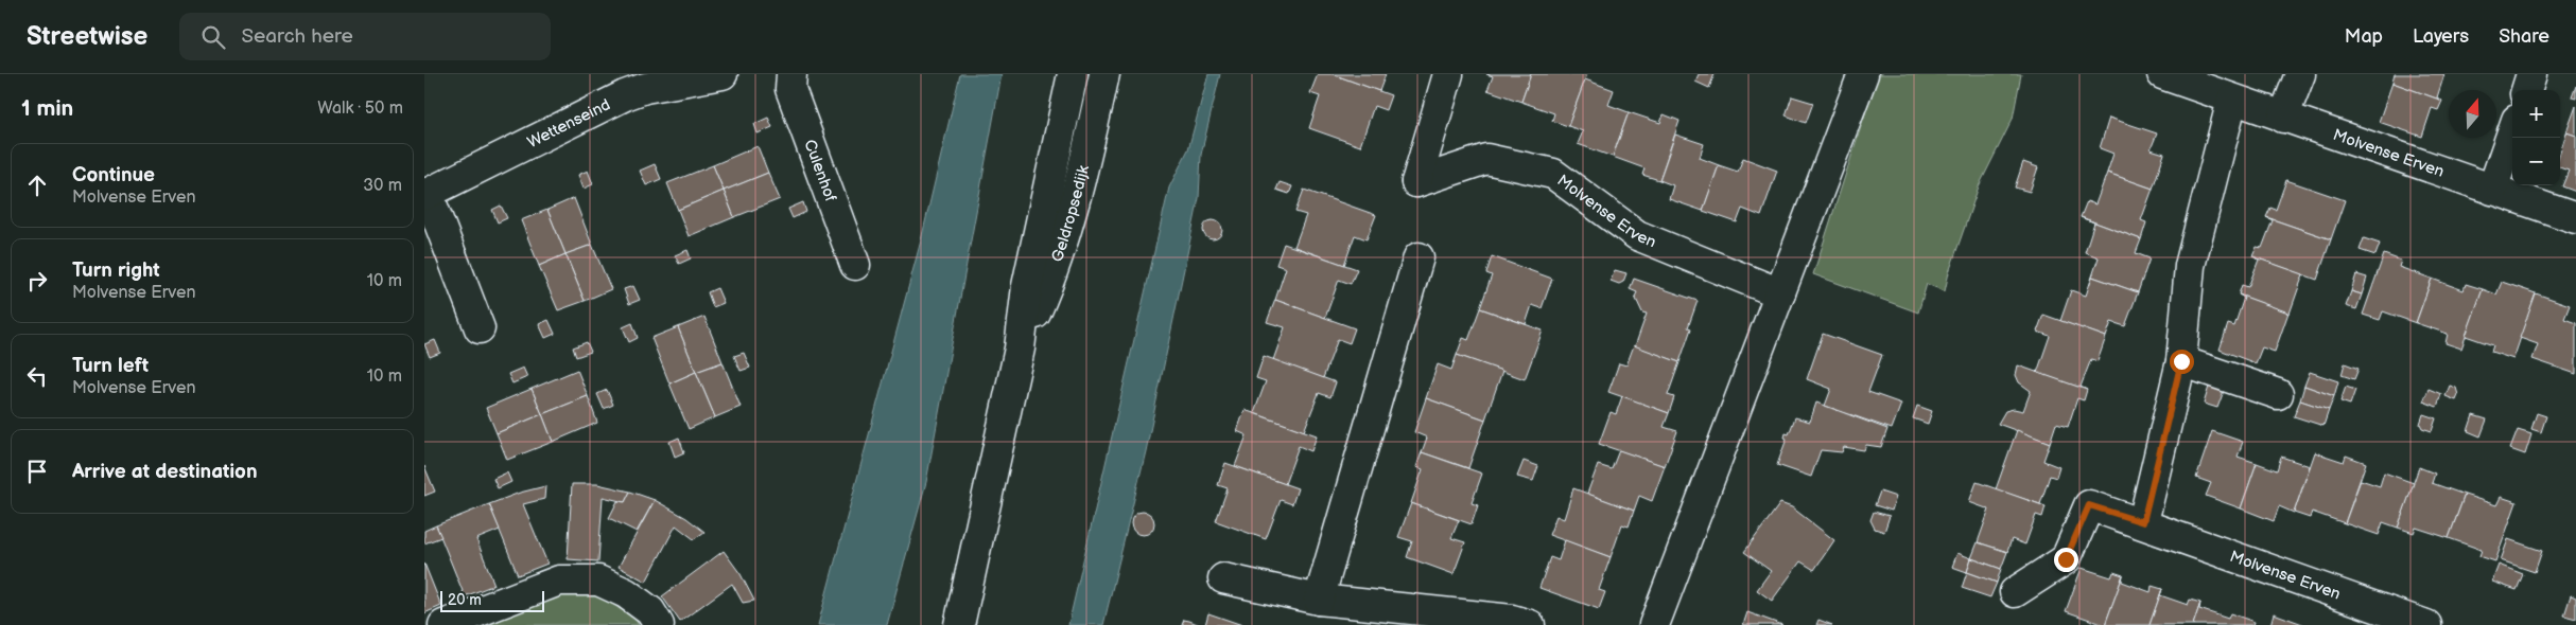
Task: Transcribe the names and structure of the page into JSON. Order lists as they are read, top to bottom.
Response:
{
  "streets": {
    "street": [
      "Wettenseind",
      "Molvense Erven",
      "Culenhof",
      "Geldropsedijk"
    ]
  },
  "scale_bar": "20 m",
  "north": "top",
  "page": {
    "header": "Streetwise",
    "search": "Search here",
    "nav": ["Map", "Layers", "Share"],
    "heading": ["1 min", "Walk · 50 m"],
    "map_buttons": ["+", "−"],
    "list": [
      ["Continue", "Molvense Erven", "30 m"],
      ["Turn right", "Molvense Erven", "10 m"],
      ["Turn left", "Molvense Erven", "10 m"],
      "Arrive at destination"
    ],
    "scale": "20 m"
  }
}
